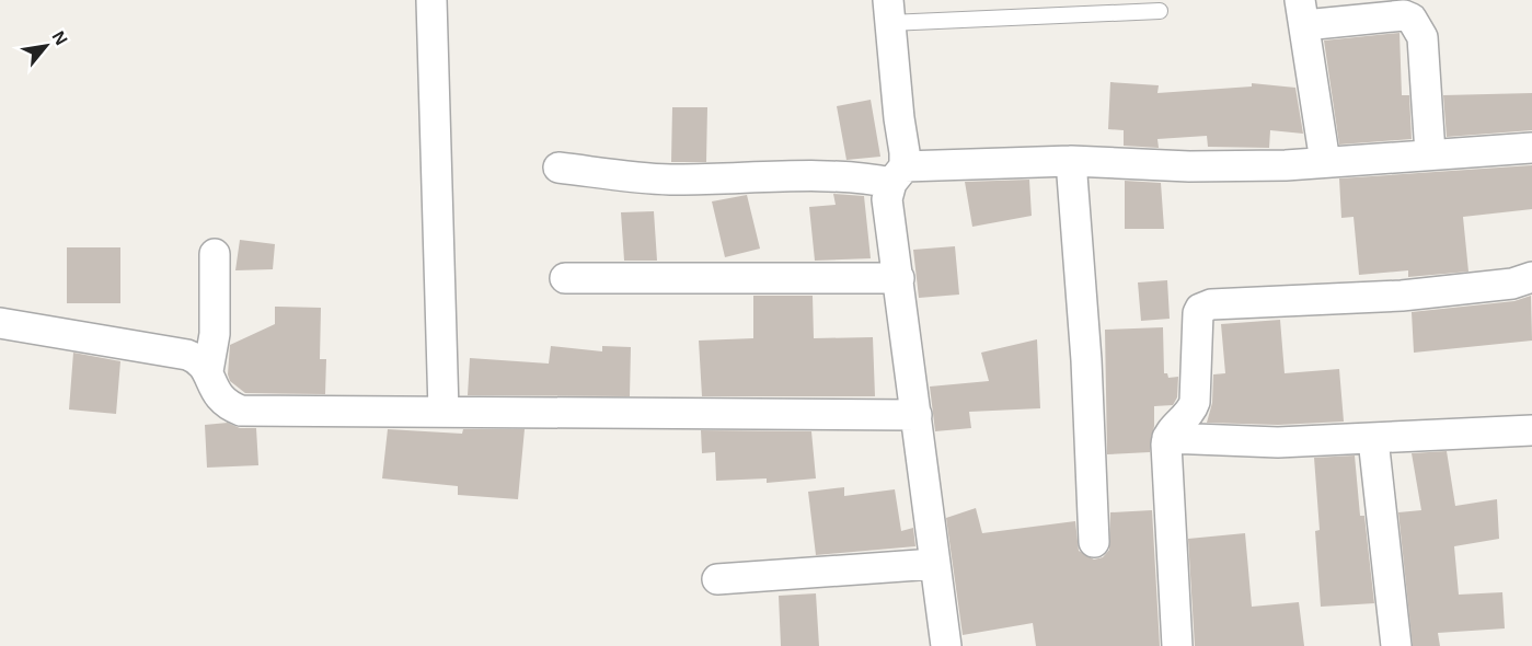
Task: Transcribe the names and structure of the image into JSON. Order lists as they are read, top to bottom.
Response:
{
  "north": "top right"
}
